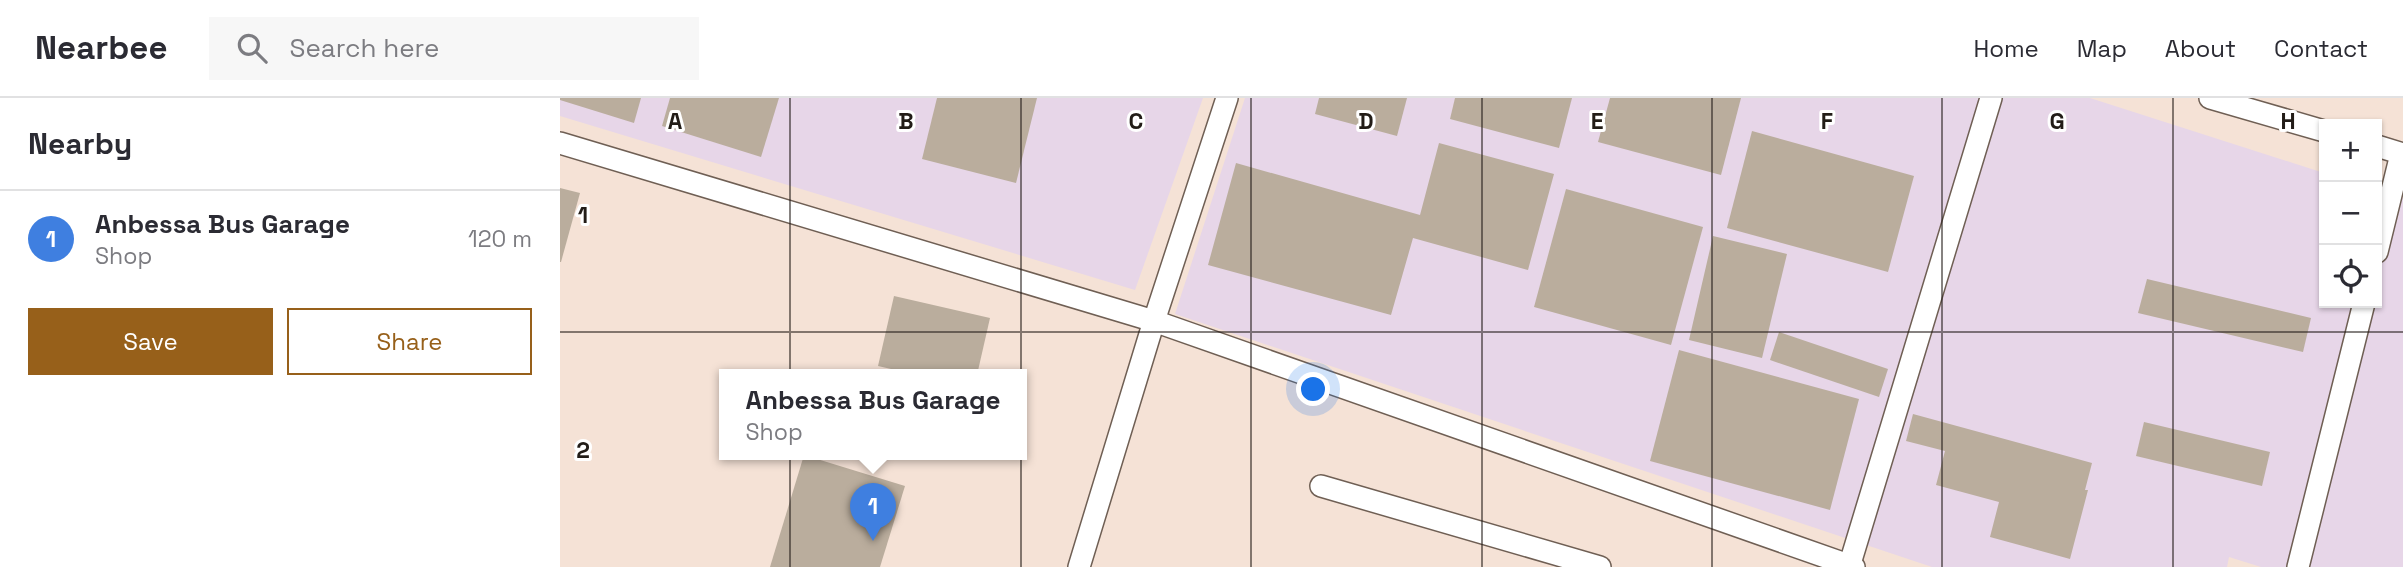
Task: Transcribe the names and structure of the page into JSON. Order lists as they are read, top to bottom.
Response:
{
  "page": {
    "header": "Nearbee",
    "search": "Search here",
    "nav": [
      "Home",
      "Map",
      "About",
      "Contact"
    ],
    "heading": "Nearby",
    "map_buttons": ["+", "−"],
    "list": [
      {
        "mark": "1",
        "name": "Anbessa Bus Garage",
        "note": "Shop",
        "value": "120 m"
      }
    ],
    "buttons": ["Save", "Share"],
    "popup": ["Anbessa Bus Garage", "Shop"],
    "pins": "1"
  },
  "grid": {
    "columns": [
      "A",
      "B",
      "C",
      "D",
      "E",
      "F",
      "G",
      "H"
    ],
    "rows": ["1", "2"]
  }
}
